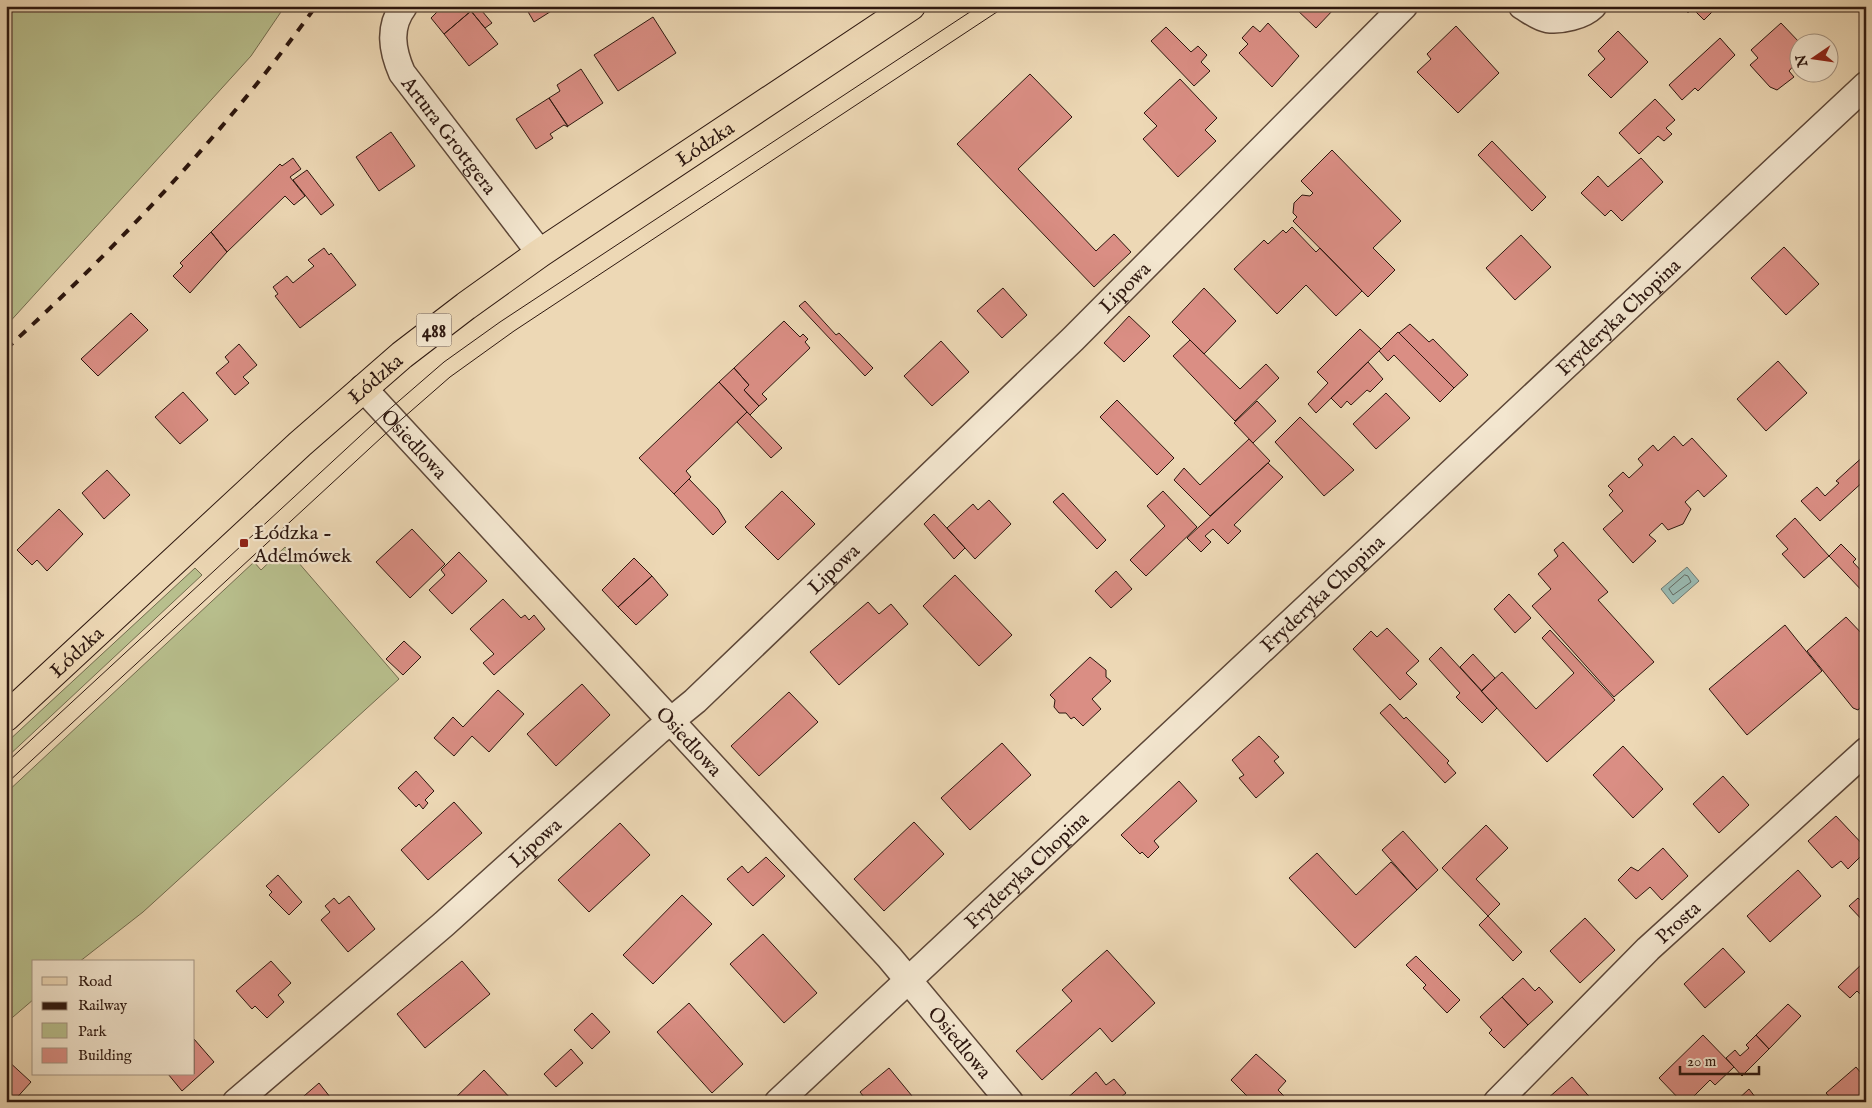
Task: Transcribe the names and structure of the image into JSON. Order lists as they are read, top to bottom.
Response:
{
  "streets": {
    "main road": ["Łódzka", "488"],
    "street": [
      "Artura Grottgera",
      "Lipowa",
      "Fryderyka Chopina",
      "Osiedlowa",
      "Prosta"
    ]
  },
  "crossings": [
    ["Artura Grottgera", "Łódzka"],
    ["Łódzka", "Osiedlowa"],
    ["Lipowa", "Osiedlowa"],
    ["Fryderyka Chopina", "Osiedlowa"]
  ],
  "places": {
    "transit": ["Łódzka - Adelmówek"]
  },
  "legend": [
    "Road",
    "Railway",
    "Park",
    "Building"
  ],
  "scale_bar": "20 m",
  "north": "left"
}
